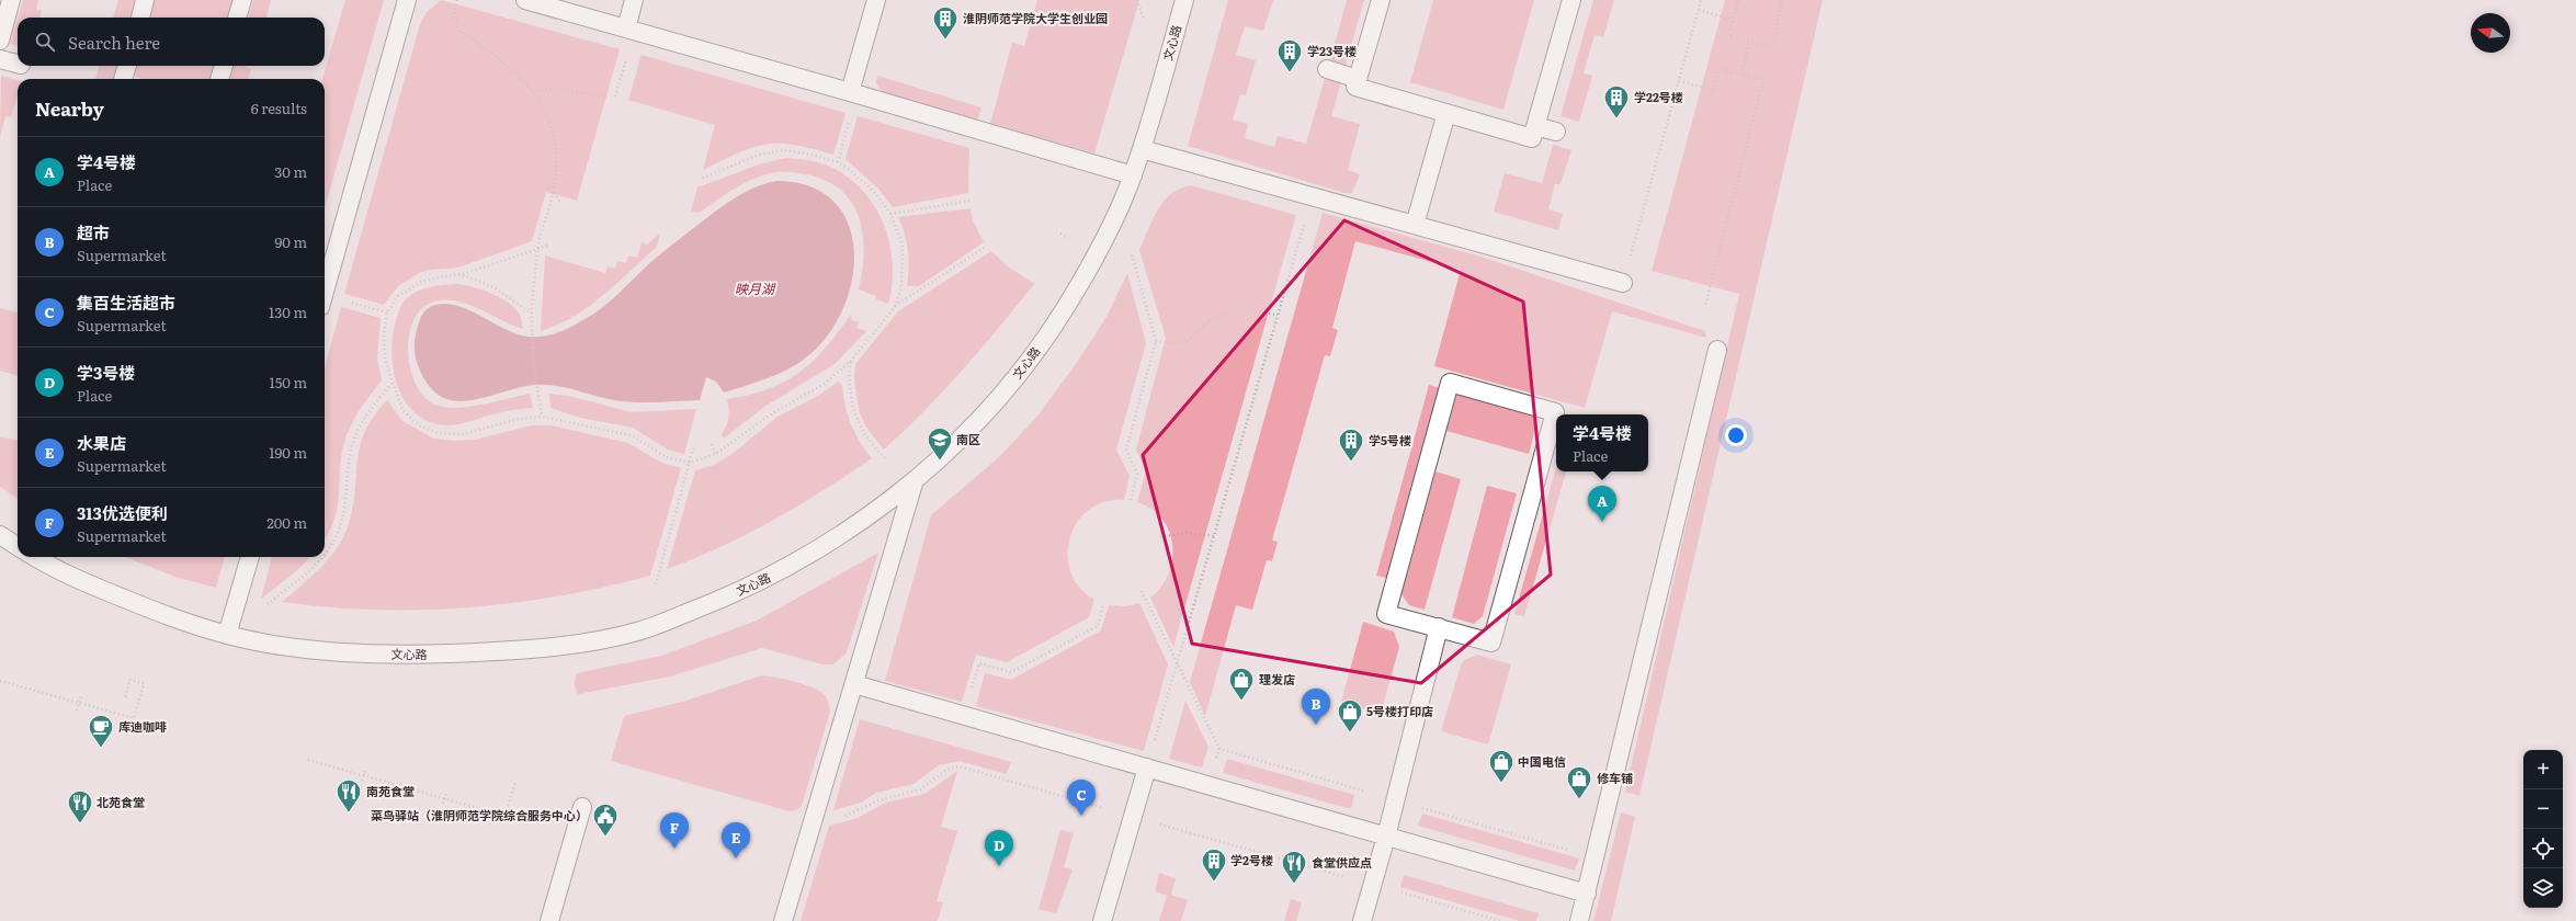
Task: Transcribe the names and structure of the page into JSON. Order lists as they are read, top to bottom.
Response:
{
  "streets": {
    "lane": ["文心路"]
  },
  "water": ["映月湖"],
  "places": {
    "building": [
      "淮阴师范学院大学生创业园",
      "学23号楼",
      "学22号楼",
      "学5号楼",
      "学2号楼"
    ],
    "school or university": ["南区"],
    "shop": [
      "理发店",
      "5号楼打印店",
      "中国电信",
      "修车铺"
    ],
    "cafe": ["库迪咖啡"],
    "restaurant": ["南苑食堂", "北苑食堂", "食堂供应点"],
    "public building": ["菜鸟驿站（淮阴师范学院综合服务中心）"]
  },
  "north": "left",
  "page": {
    "search": "Search here",
    "heading": ["Nearby", "6 results"],
    "list": [
      {
        "mark": "A",
        "name": "学4号楼",
        "note": "Place",
        "value": "30 m"
      },
      {
        "mark": "B",
        "name": "超市",
        "note": "Supermarket",
        "value": "90 m"
      },
      {
        "mark": "C",
        "name": "集百生活超市",
        "note": "Supermarket",
        "value": "130 m"
      },
      {
        "mark": "D",
        "name": "学3号楼",
        "note": "Place",
        "value": "150 m"
      },
      {
        "mark": "E",
        "name": "水果店",
        "note": "Supermarket",
        "value": "190 m"
      },
      {
        "mark": "F",
        "name": "313优选便利",
        "note": "Supermarket",
        "value": "200 m"
      }
    ],
    "popup": ["学4号楼", "Place"],
    "pins": [
      "A",
      "B",
      "C",
      "F",
      "E",
      "D"
    ],
    "map_buttons": ["+", "−"]
  }
}
